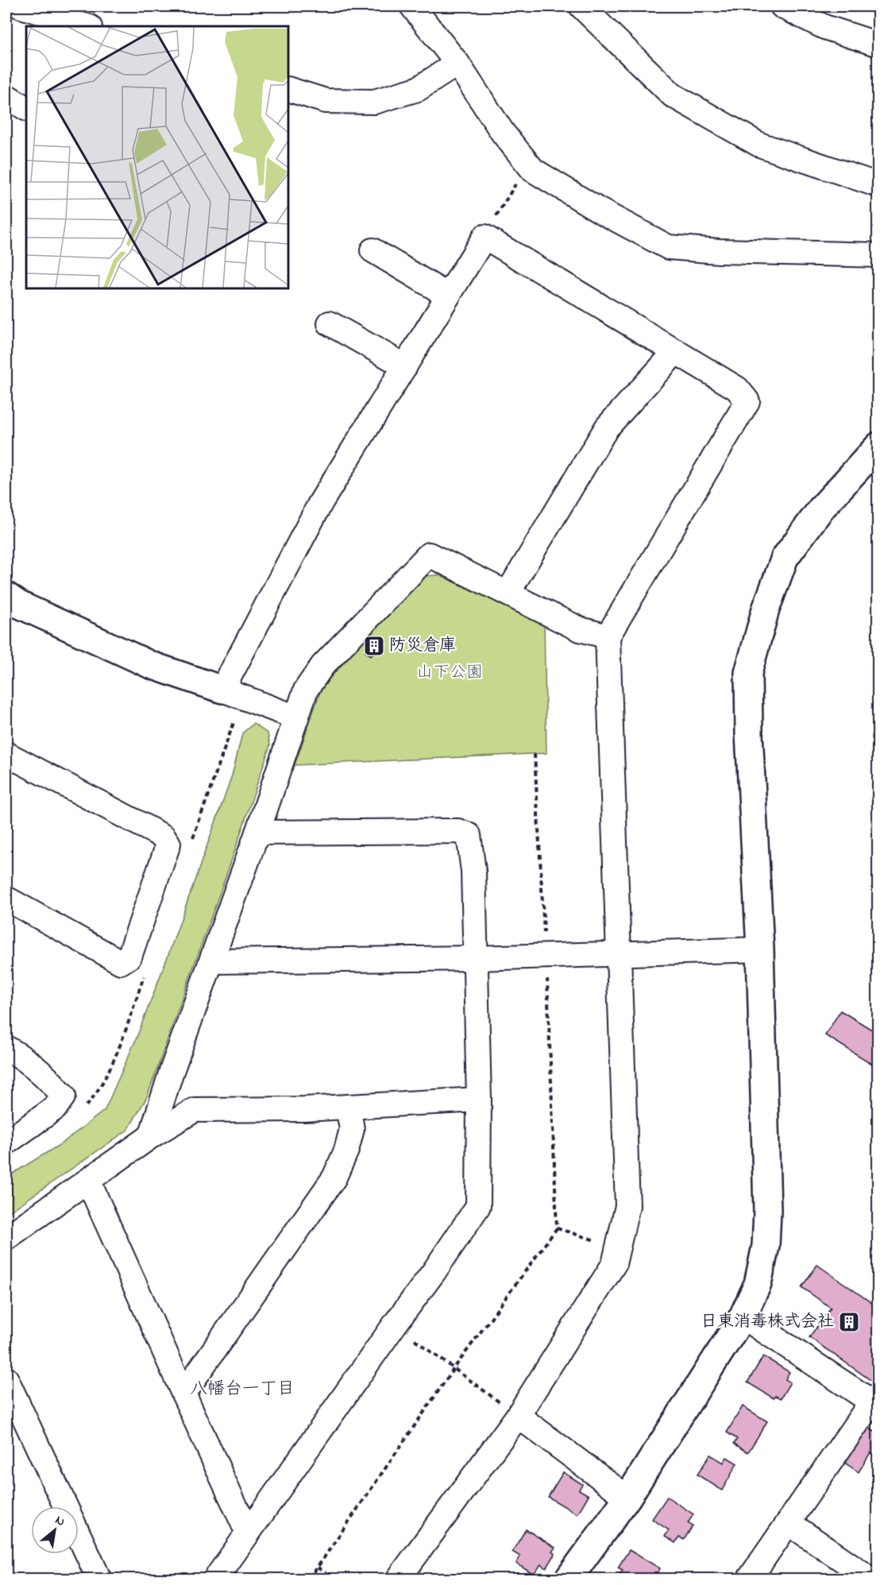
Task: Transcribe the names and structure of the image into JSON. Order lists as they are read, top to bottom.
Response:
{
  "districts": ["八幡台一丁目"],
  "parks": ["山下公園"],
  "places": {
    "building": ["防災倉庫", "日東消毒株式会社"]
  },
  "north": "top right"
}
